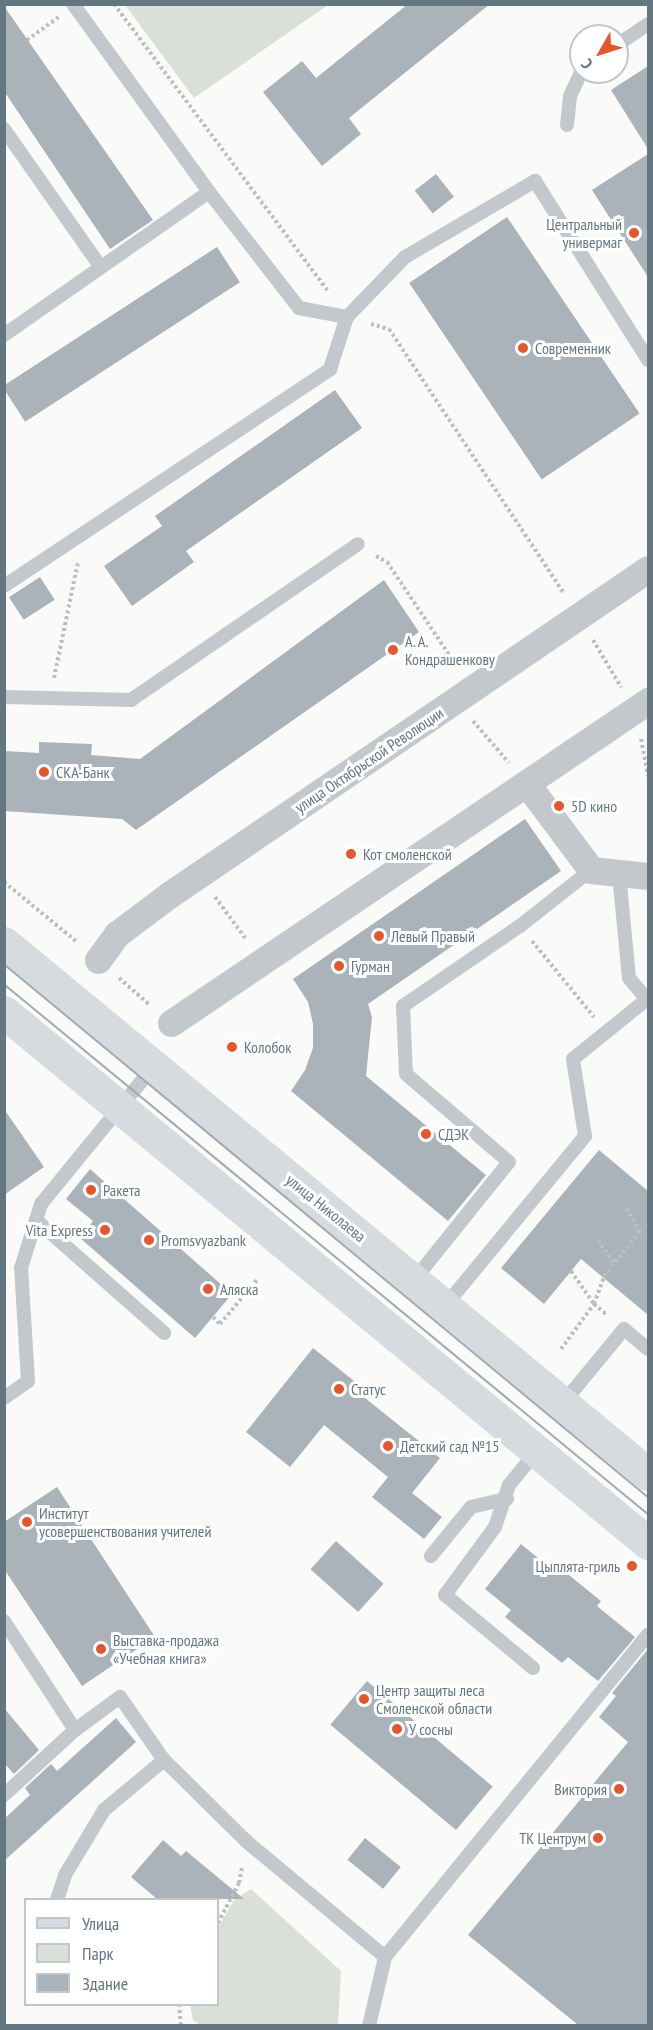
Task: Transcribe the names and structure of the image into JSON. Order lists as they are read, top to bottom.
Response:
{
  "streets": {
    "main road": ["улица Николаева"],
    "street": ["улица Октябрьской Революции"]
  },
  "places": [
    "Центральный универмаг",
    "Современник",
    "А. А. Кондрашенкову",
    "СКА-Банк",
    "5D кино",
    "Кот смоленской",
    "Левый Правый",
    "Гурман",
    "Колобок",
    "СДЭК",
    "Ракета",
    "Vita Express",
    "Promsvyazbank",
    "Аляска",
    "Статус",
    "Детский сад №15",
    "Институт усовершенствования учителей",
    "Цыплята-гриль",
    "Выставка-продажа «Учебная книга»",
    "Центр защиты леса Смоленской области",
    "У сосны",
    "Виктория",
    "ТК Центрум"
  ],
  "legend": ["Улица", "Парк", "Здание"],
  "north": "bottom left"
}
